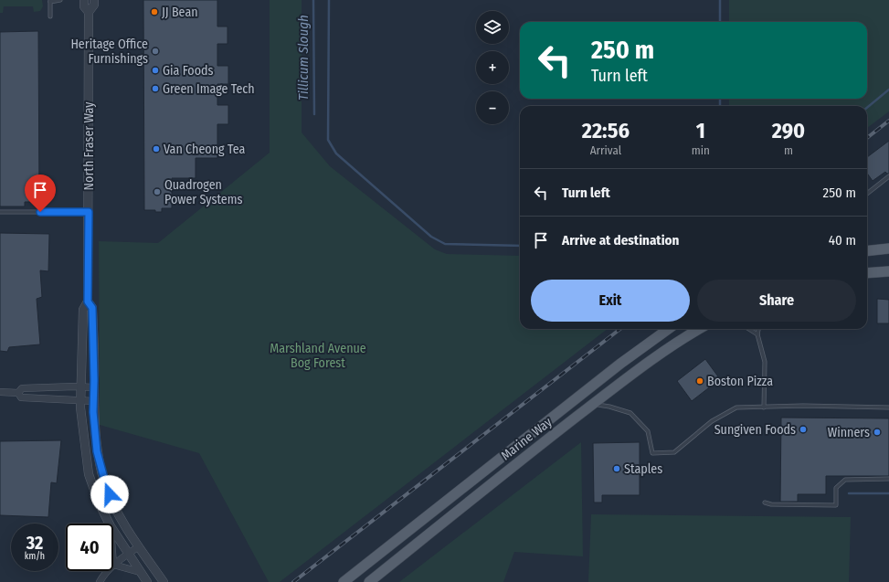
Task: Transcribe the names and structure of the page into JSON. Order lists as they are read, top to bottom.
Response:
{
  "streets": {
    "main road": ["Marine Way"],
    "street": ["North Fraser Way"]
  },
  "water": ["Tillicum Slough"],
  "parks": ["Marshland Avenue Bog Forest"],
  "places": [
    "JJ Bean",
    "Heritage Office Furnishings",
    "Gia Foods",
    "Green Image Tech",
    "Van Cheong Tea",
    "Quadrogen Power Systems",
    "Boston Pizza",
    "Sungiven Foods",
    "Winners",
    "Staples"
  ],
  "page": {
    "map_buttons": ["+", "−"],
    "turn": ["250 m", "Turn left"],
    "eta": [
      "22:56",
      "Arrival",
      "1",
      "min",
      "290",
      "m"
    ],
    "list": [
      {
        "name": "Turn left",
        "value": "250 m"
      },
      {
        "name": "Arrive at destination",
        "value": "40 m"
      }
    ],
    "buttons": ["Exit", "Share"],
    "speed": "32 km/h",
    "limit": "40"
  }
}
